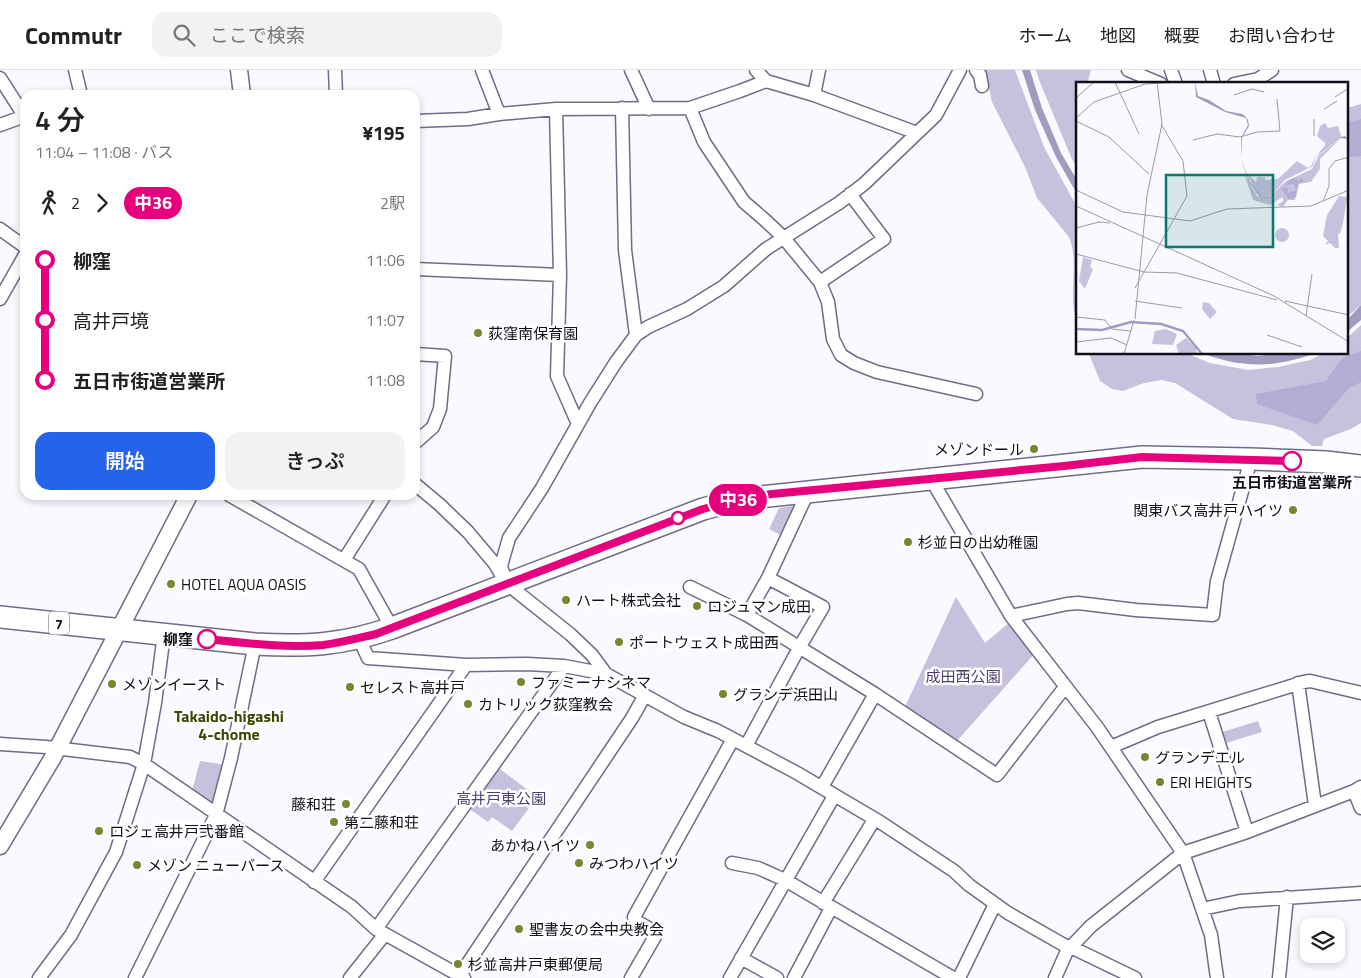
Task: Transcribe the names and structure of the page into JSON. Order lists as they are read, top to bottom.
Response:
{
  "streets": {
    "main road": ["7"]
  },
  "districts": ["Takaido-higashi 4-chome"],
  "parks": ["成田西公園", "高井戸東公園"],
  "places": [
    "荻窪南保育園",
    "メゾンドール",
    "五日市街道営業所",
    "関東バス高井戸ハイツ",
    "杉並日の出幼稚園",
    "HOTEL AQUA OASIS",
    "ハート株式会社",
    "ロジュマン成田",
    "柳窪",
    "ポートウェスト成田西",
    "ファミーナシネマ",
    "メゾンイースト",
    "セレスト高井戸",
    "グランデ浜田山",
    "カトリック荻窪教会",
    "グランデエル",
    "ERI HEIGHTS",
    "藤和荘",
    "第二藤和荘",
    "ロジェ高井戸弐番館",
    "あかねハイツ",
    "みつわハイツ",
    "メゾン ニューバース",
    "聖書友の会中央教会",
    "杉並高井戸東郵便局"
  ],
  "lines": ["bus line 中36"],
  "page": {
    "header": "Commutr",
    "search": "ここで検索",
    "nav": [
      "ホーム",
      "地図",
      "概要",
      "お問い合わせ"
    ],
    "on_map": "中36",
    "heading": ["4 分", "11:04 – 11:08 · バス", "¥195"],
    "legs": ["2", "中36", "2駅"],
    "list": [
      {
        "name": "柳窪",
        "value": "11:06"
      },
      {
        "name": "高井戸境",
        "value": "11:07"
      },
      {
        "name": "五日市街道営業所",
        "value": "11:08"
      }
    ],
    "buttons": ["開始", "きっぷ"]
  }
}
